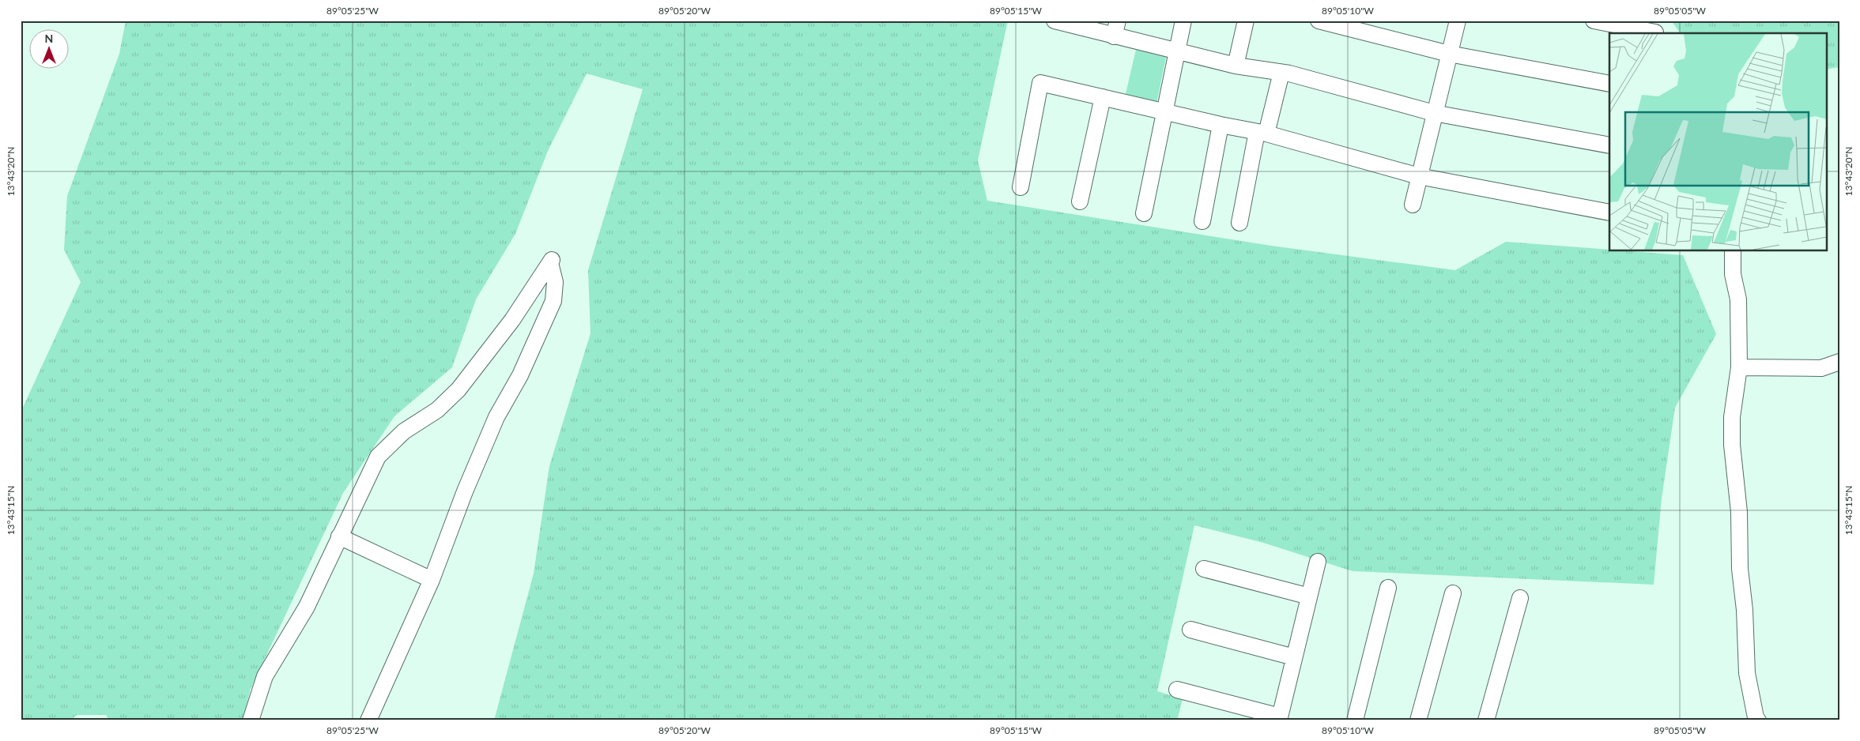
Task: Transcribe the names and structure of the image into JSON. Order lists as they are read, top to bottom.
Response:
{
  "north": "top",
  "coordinates": [
    "89°05'25\"W",
    "89°05'20\"W",
    "89°05'15\"W",
    "89°05'10\"W",
    "89°05'05\"W",
    "13°43'20\"N",
    "13°43'15\"N"
  ]
}
